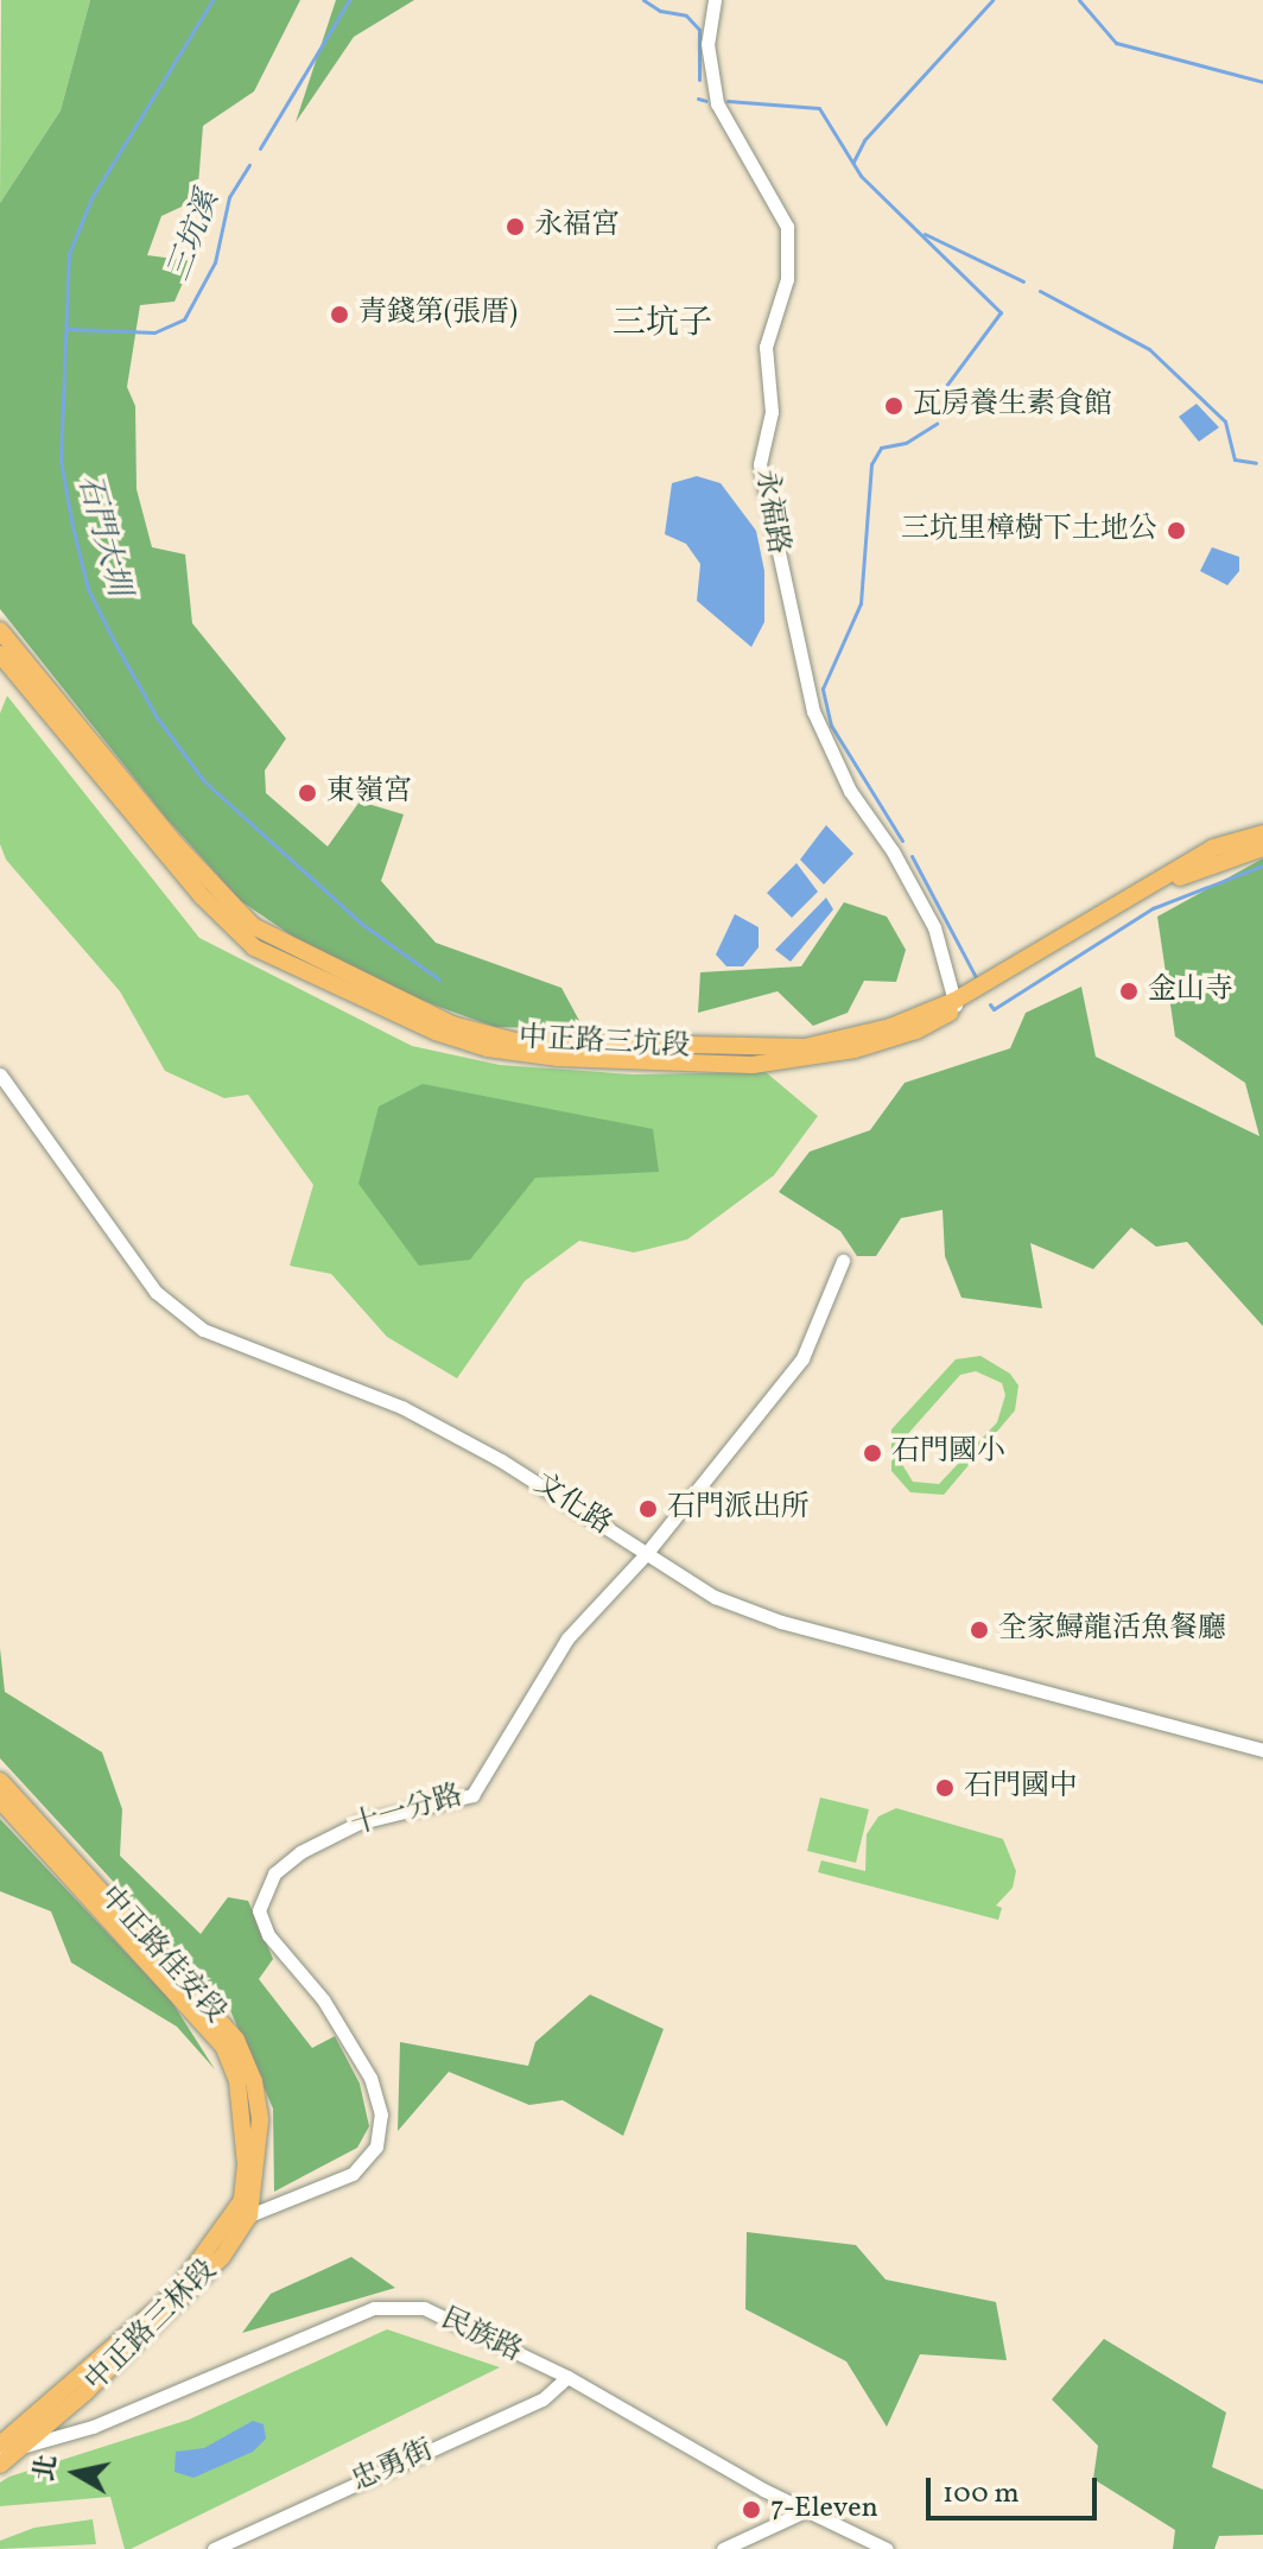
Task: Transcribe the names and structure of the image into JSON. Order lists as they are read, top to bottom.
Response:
{
  "streets": {
    "main road": ["中正路三坑段", "中正路佳安段", "中正路三林段"],
    "street": [
      "永福路",
      "文化路",
      "十一分路",
      "民族路",
      "忠勇街"
    ]
  },
  "crossings": [
    ["永福路", "中正路三坑段"],
    ["文化路", "十一分路"],
    ["十一分路", "中正路佳安段"],
    ["十一分路", "中正路三林段"],
    ["中正路佳安段", "中正路三林段"],
    ["中正路三林段", "民族路"],
    ["民族路", "忠勇街"]
  ],
  "districts": ["三坑子"],
  "water": ["三坑溪", "石門大圳"],
  "places": [
    "永福宮",
    "青錢第(張厝)",
    "瓦房養生素食館",
    "三坑里樟樹下土地公",
    "東嶺宮",
    "金山寺",
    "石門國小",
    "石門派出所",
    "全家鱘龍活魚餐廳",
    "石門國中",
    "7-Eleven"
  ],
  "scale_bar": "100 m",
  "north": "left"
}
